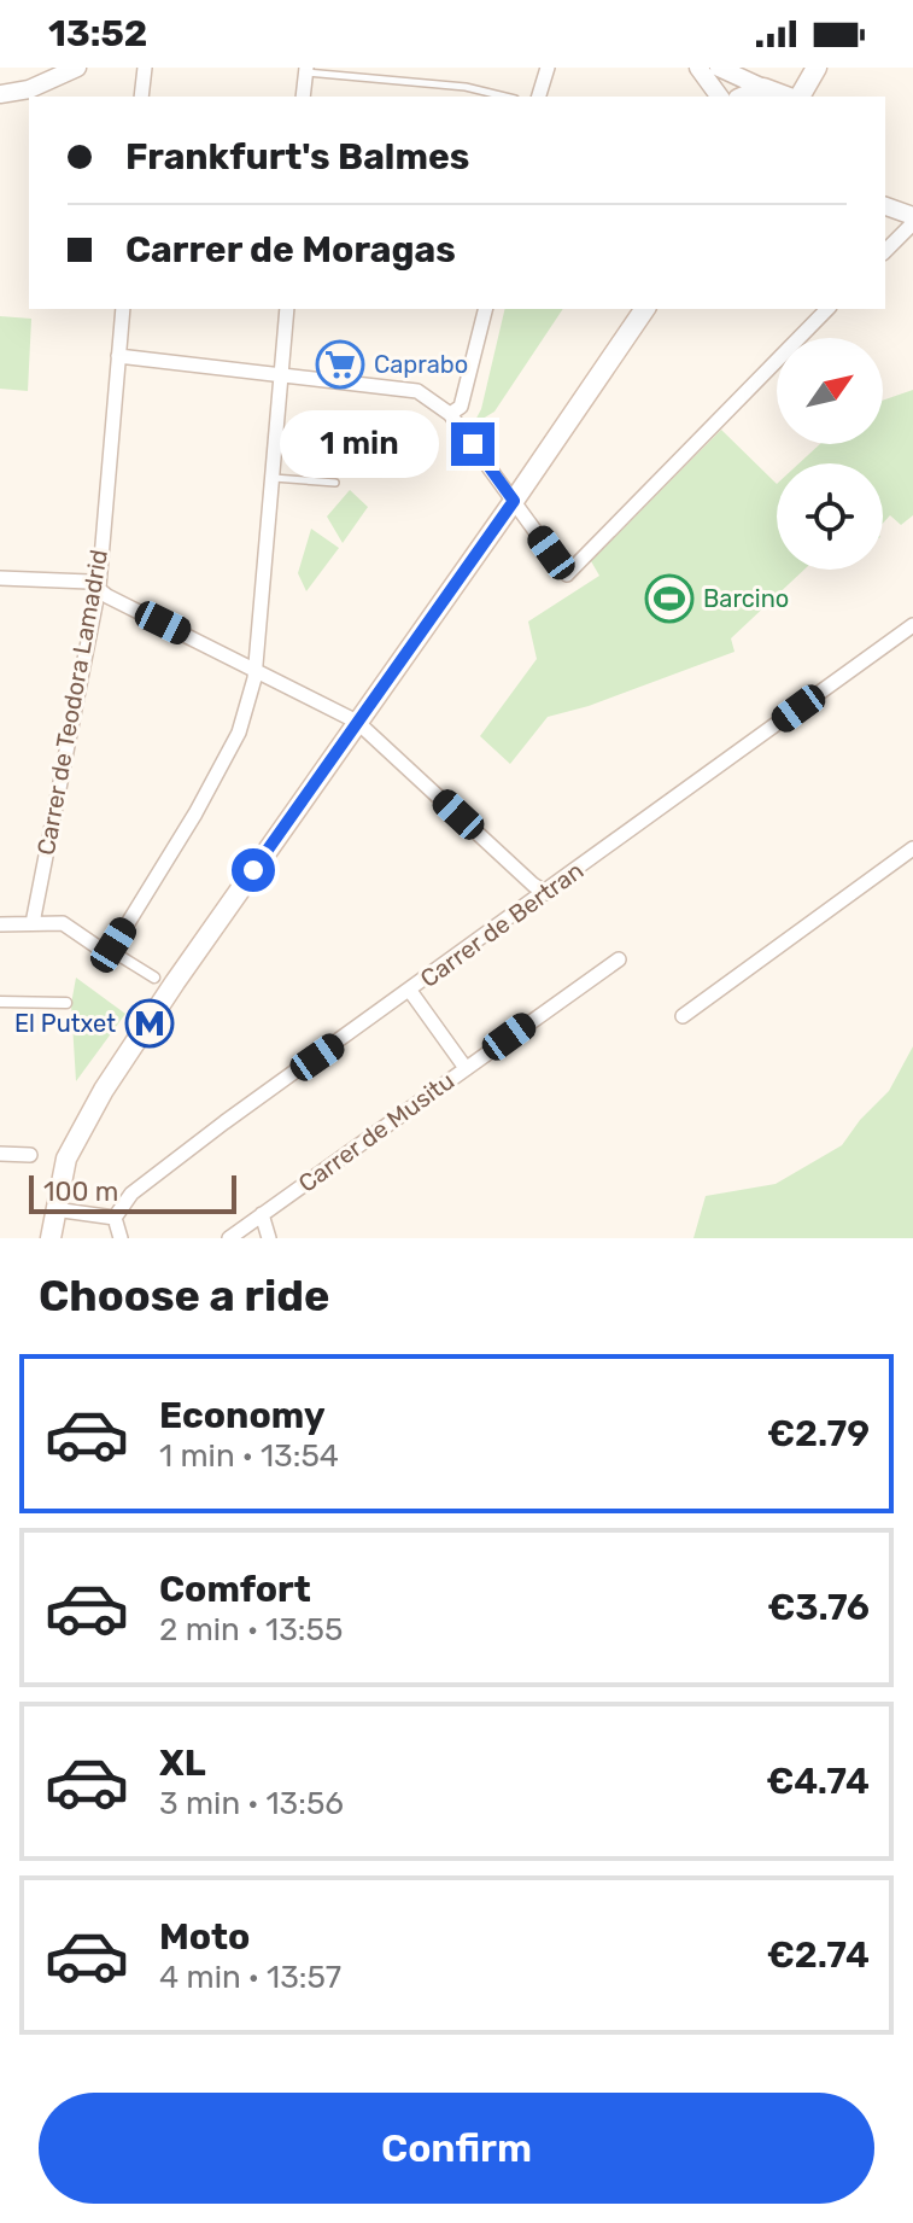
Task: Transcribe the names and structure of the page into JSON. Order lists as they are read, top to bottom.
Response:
{
  "streets": {
    "street": ["Carrer de Teodora Lamadrid", "Carrer de Bertran", "Carrer de Musitu"]
  },
  "places": {
    "supermarket": ["Caprabo"],
    "sports": ["Barcino"],
    "metro station": ["El Putxet"]
  },
  "scale_bar": "100 m",
  "north": "top right",
  "page": {
    "status": "13:52",
    "banner": ["Frankfurt's Balmes", "Carrer de Moragas"],
    "bubble": "1 min",
    "scale": "100 m",
    "heading": "Choose a ride",
    "list": [
      {
        "name": "Economy",
        "note": "1 min · 13:54",
        "value": "€2.79"
      },
      {
        "name": "Comfort",
        "note": "2 min · 13:55",
        "value": "€3.76"
      },
      {
        "name": "XL",
        "note": "3 min · 13:56",
        "value": "€4.74"
      },
      {
        "name": "Moto",
        "note": "4 min · 13:57",
        "value": "€2.74"
      }
    ],
    "buttons": "Confirm"
  }
}
